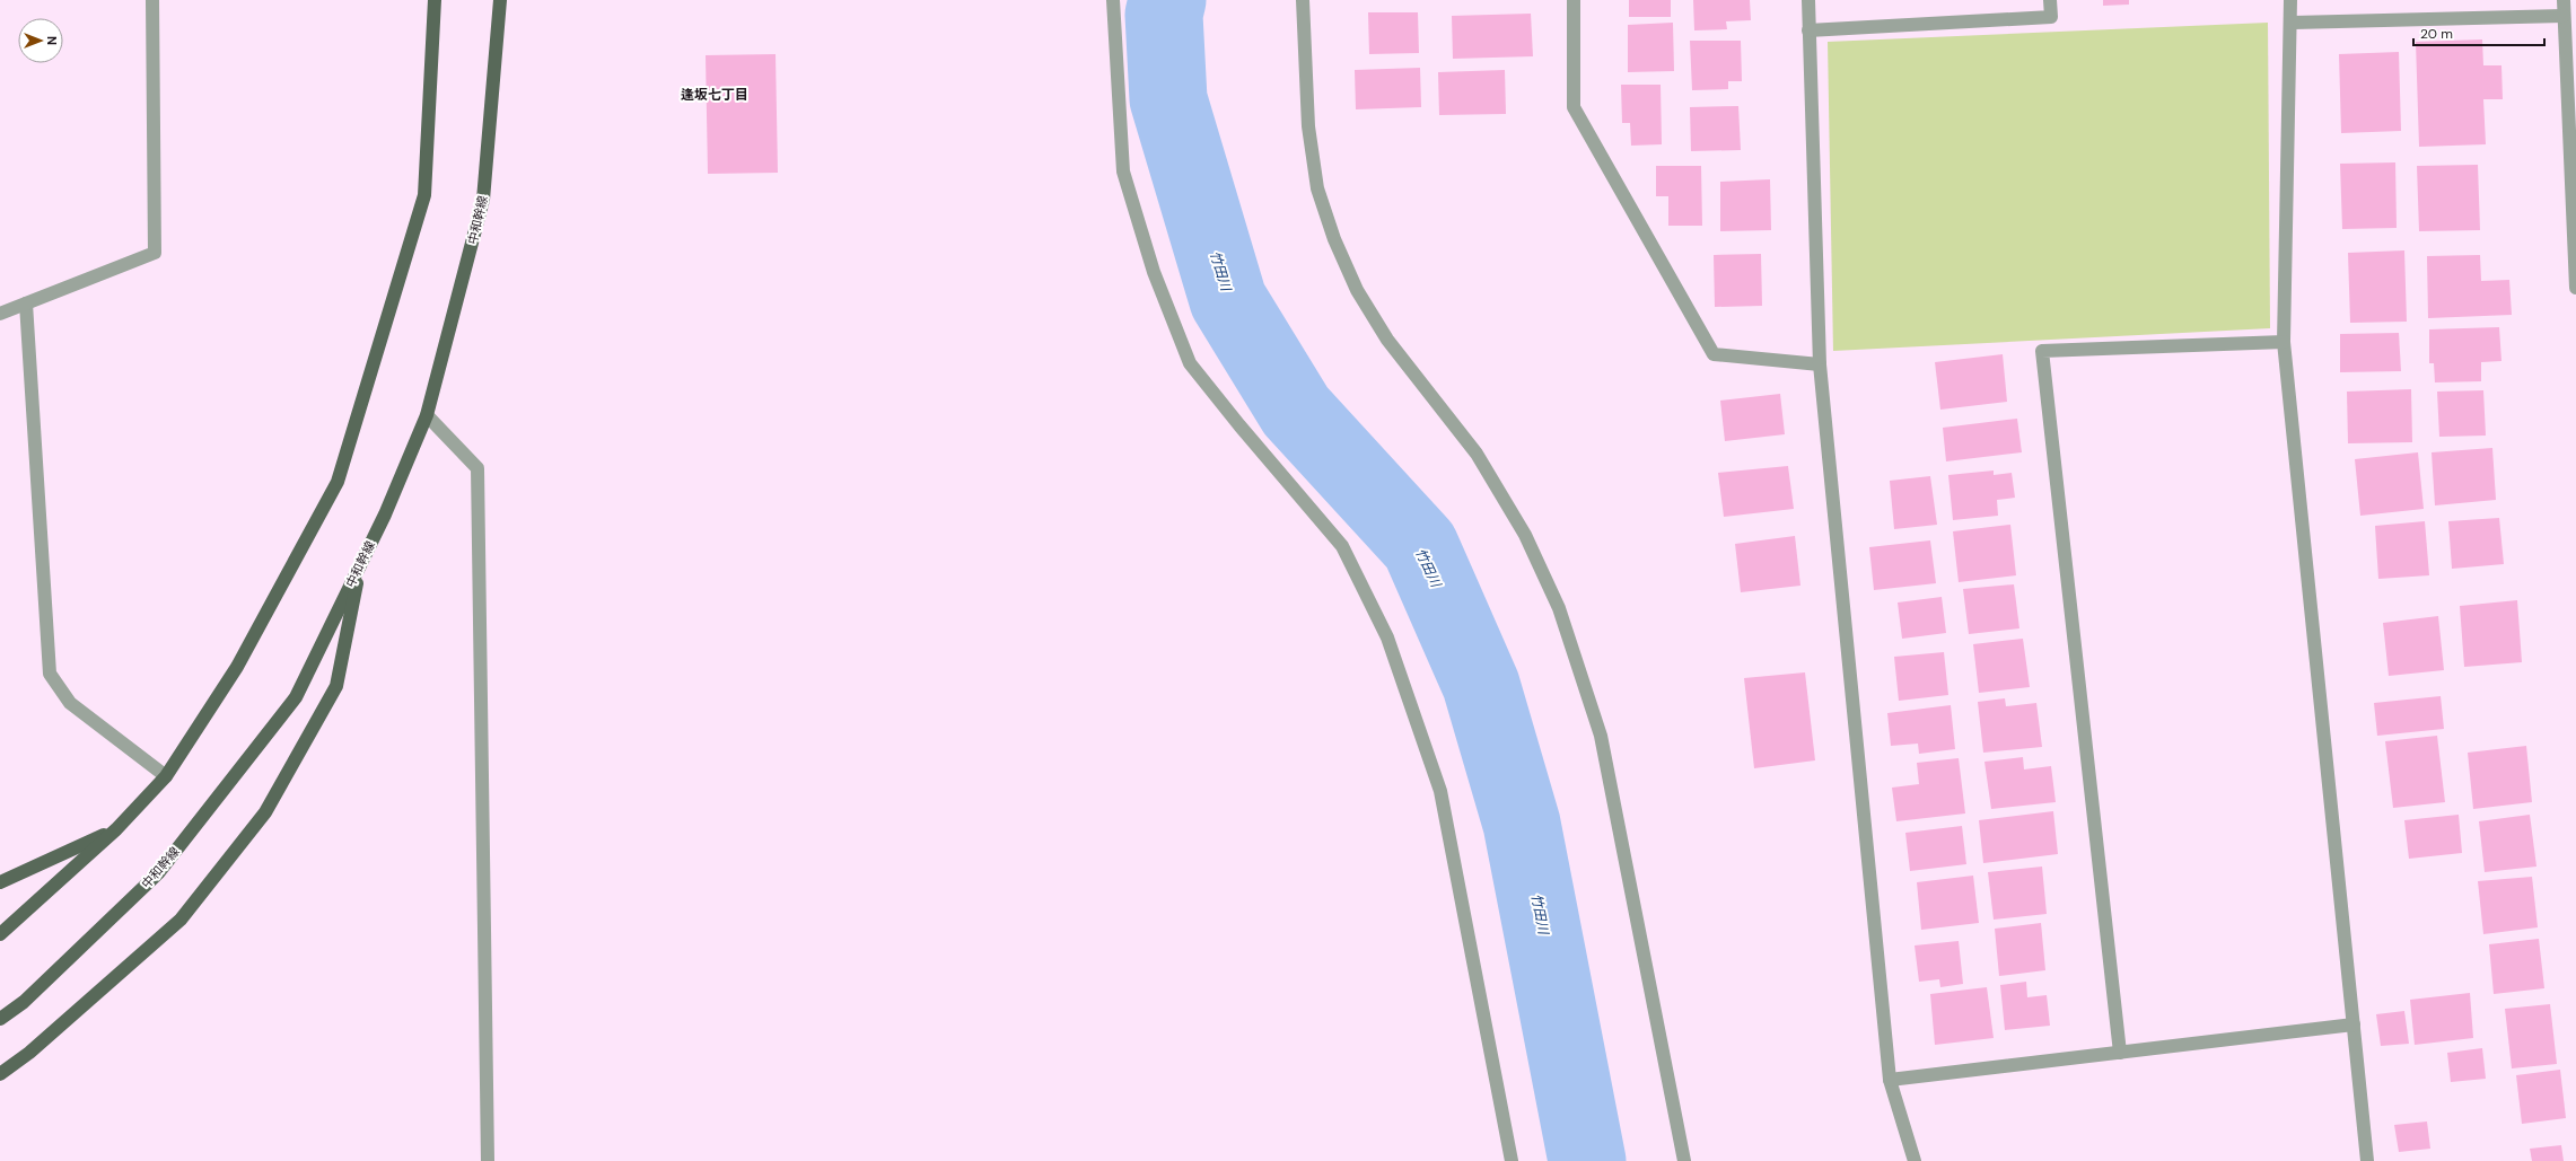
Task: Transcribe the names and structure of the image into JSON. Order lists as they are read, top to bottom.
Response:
{
  "streets": {
    "main road": ["中和幹線"]
  },
  "districts": ["逢坂七丁目"],
  "water": ["竹田川"],
  "scale_bar": "20 m",
  "north": "right"
}
